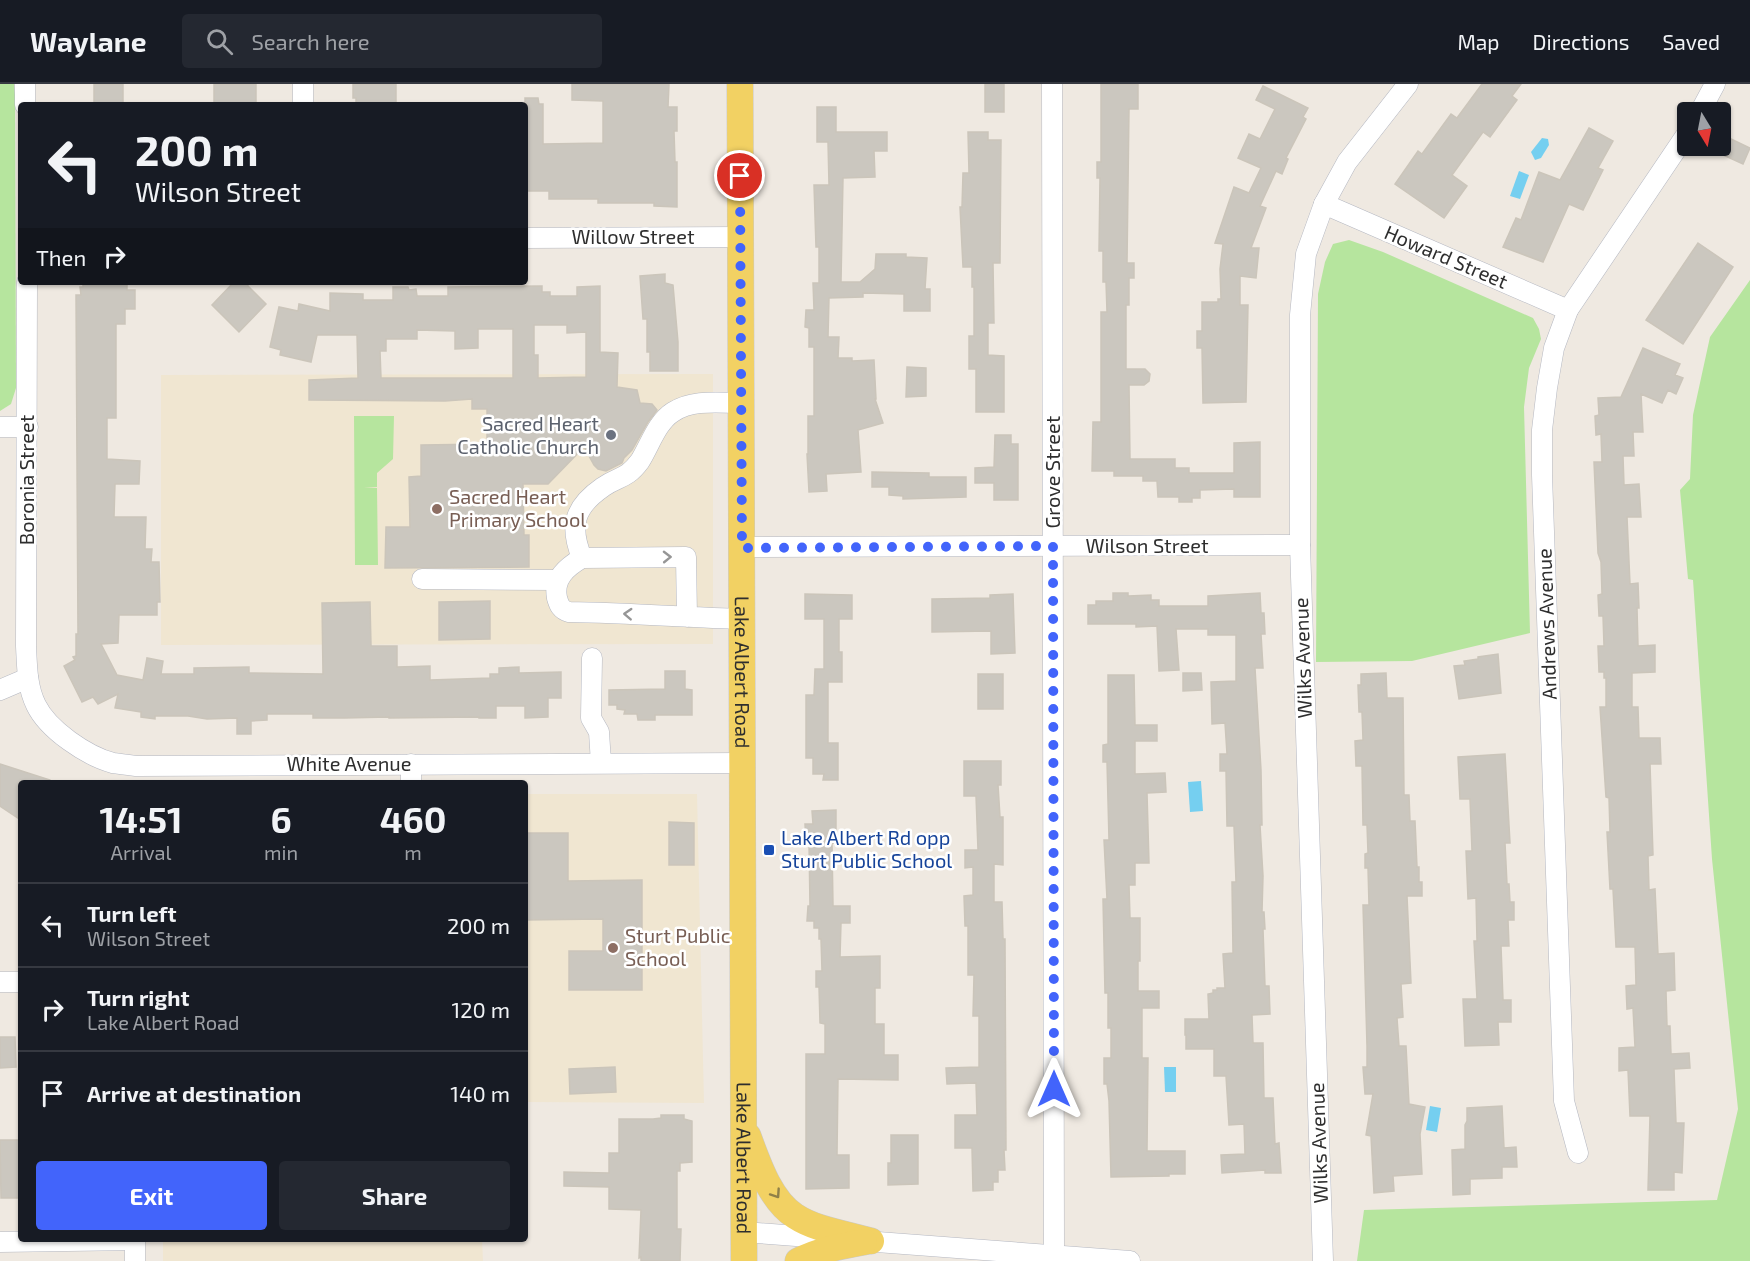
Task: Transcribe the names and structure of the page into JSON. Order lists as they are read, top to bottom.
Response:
{
  "streets": {
    "main road": ["Lake Albert Road"],
    "street": [
      "Willow Street",
      "Howard Street",
      "Grove Street",
      "Boronia Street",
      "Wilson Street",
      "Andrews Avenue",
      "Wilks Avenue",
      "White Avenue"
    ]
  },
  "crossings": [
    ["Willow Street", "Lake Albert Road"],
    ["Howard Street", "Andrews Avenue"],
    ["Howard Street", "Wilks Avenue"],
    ["Grove Street", "Wilson Street"],
    ["Boronia Street", "White Avenue"],
    ["Wilson Street", "Wilks Avenue"],
    ["Wilson Street", "Lake Albert Road"],
    ["Lake Albert Road", "White Avenue"]
  ],
  "places": {
    "other": ["Sacred Heart Catholic Church", "Sacred Heart Primary School", "Sturt Public School"],
    "transit": ["Lake Albert Rd opp Sturt Public School"]
  },
  "north": "bottom",
  "page": {
    "header": "Waylane",
    "search": "Search here",
    "nav": ["Map", "Directions", "Saved"],
    "turn": ["200 m", "Wilson Street"],
    "then": "Then",
    "eta": [
      "14:51",
      "Arrival",
      "6",
      "min",
      "460",
      "m"
    ],
    "list": [
      {
        "name": "Turn left",
        "note": "Wilson Street",
        "value": "200 m"
      },
      {
        "name": "Turn right",
        "note": "Lake Albert Road",
        "value": "120 m"
      },
      {
        "name": "Arrive at destination",
        "value": "140 m"
      }
    ],
    "buttons": ["Exit", "Share"]
  }
}
